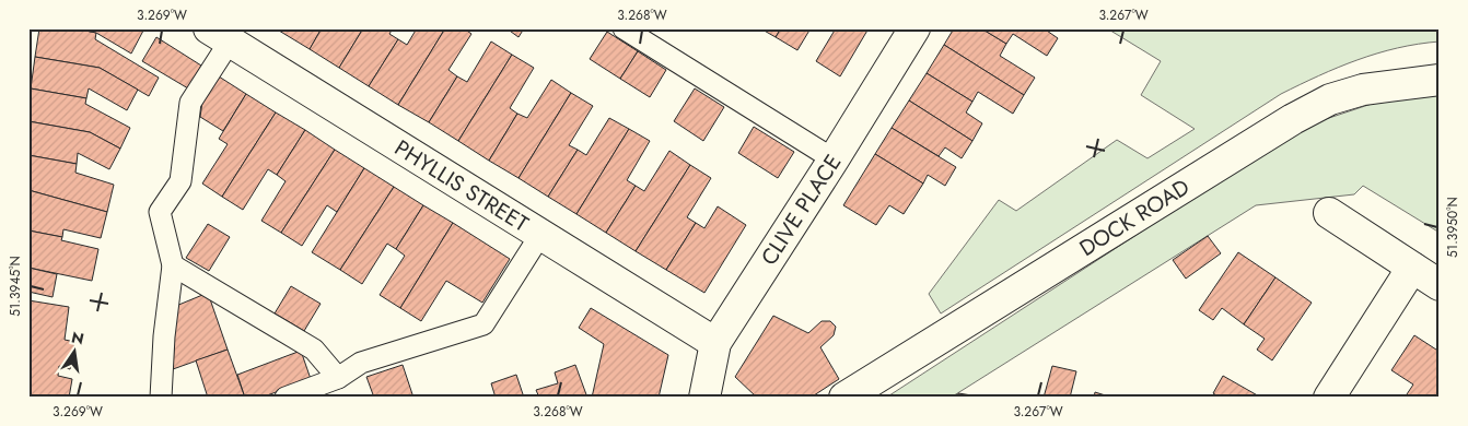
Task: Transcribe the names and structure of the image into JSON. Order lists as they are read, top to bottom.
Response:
{
  "streets": {
    "street": ["PHYLLIS STREET", "CLIVE PLACE", "DOCK ROAD"]
  },
  "crossings": [
    ["PHYLLIS STREET", "CLIVE PLACE"]
  ],
  "north": "top",
  "coordinates": [
    "3.269°W",
    "3.268°W",
    "3.267°W",
    "51.3950°N",
    "51.3945°N"
  ]
}
